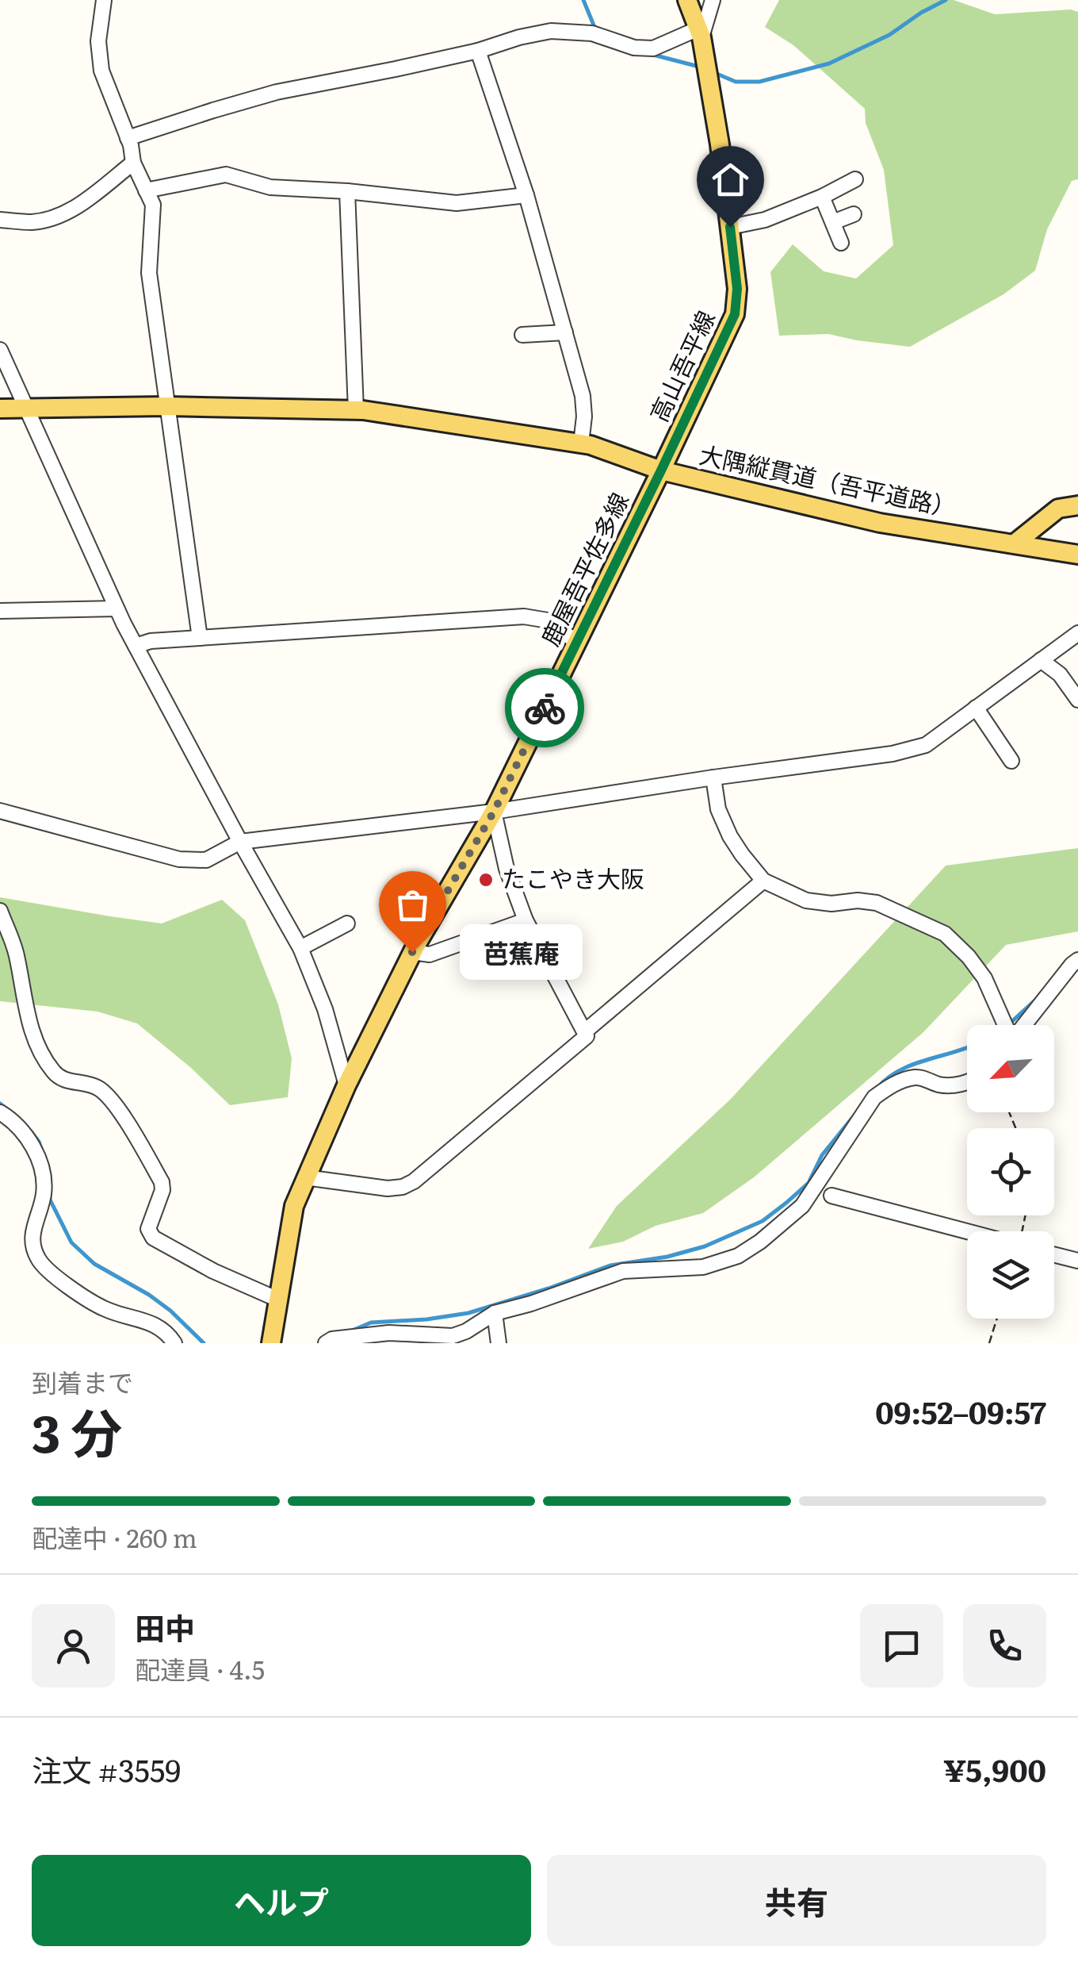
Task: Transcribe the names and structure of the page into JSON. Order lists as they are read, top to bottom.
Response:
{
  "streets": {
    "main road": ["高山吾平線", "大隅縦貫道（吾平道路）", "鹿屋吾平佐多線"]
  },
  "crossings": [
    ["高山吾平線", "大隅縦貫道（吾平道路）"],
    ["高山吾平線", "鹿屋吾平佐多線"],
    ["大隅縦貫道（吾平道路）", "鹿屋吾平佐多線"]
  ],
  "places": ["たこやき大阪", "芭蕉庵"],
  "north": "bottom left",
  "page": {
    "bubble": "芭蕉庵",
    "heading": ["3 分", "到着まで", "09:52–09:57"],
    "panel": [
      "田中",
      "配達員 · 4.5",
      "注文 #3559",
      "¥5,900"
    ],
    "bar": "配達中 · 260 m",
    "buttons": ["ヘルプ", "共有"]
  }
}
